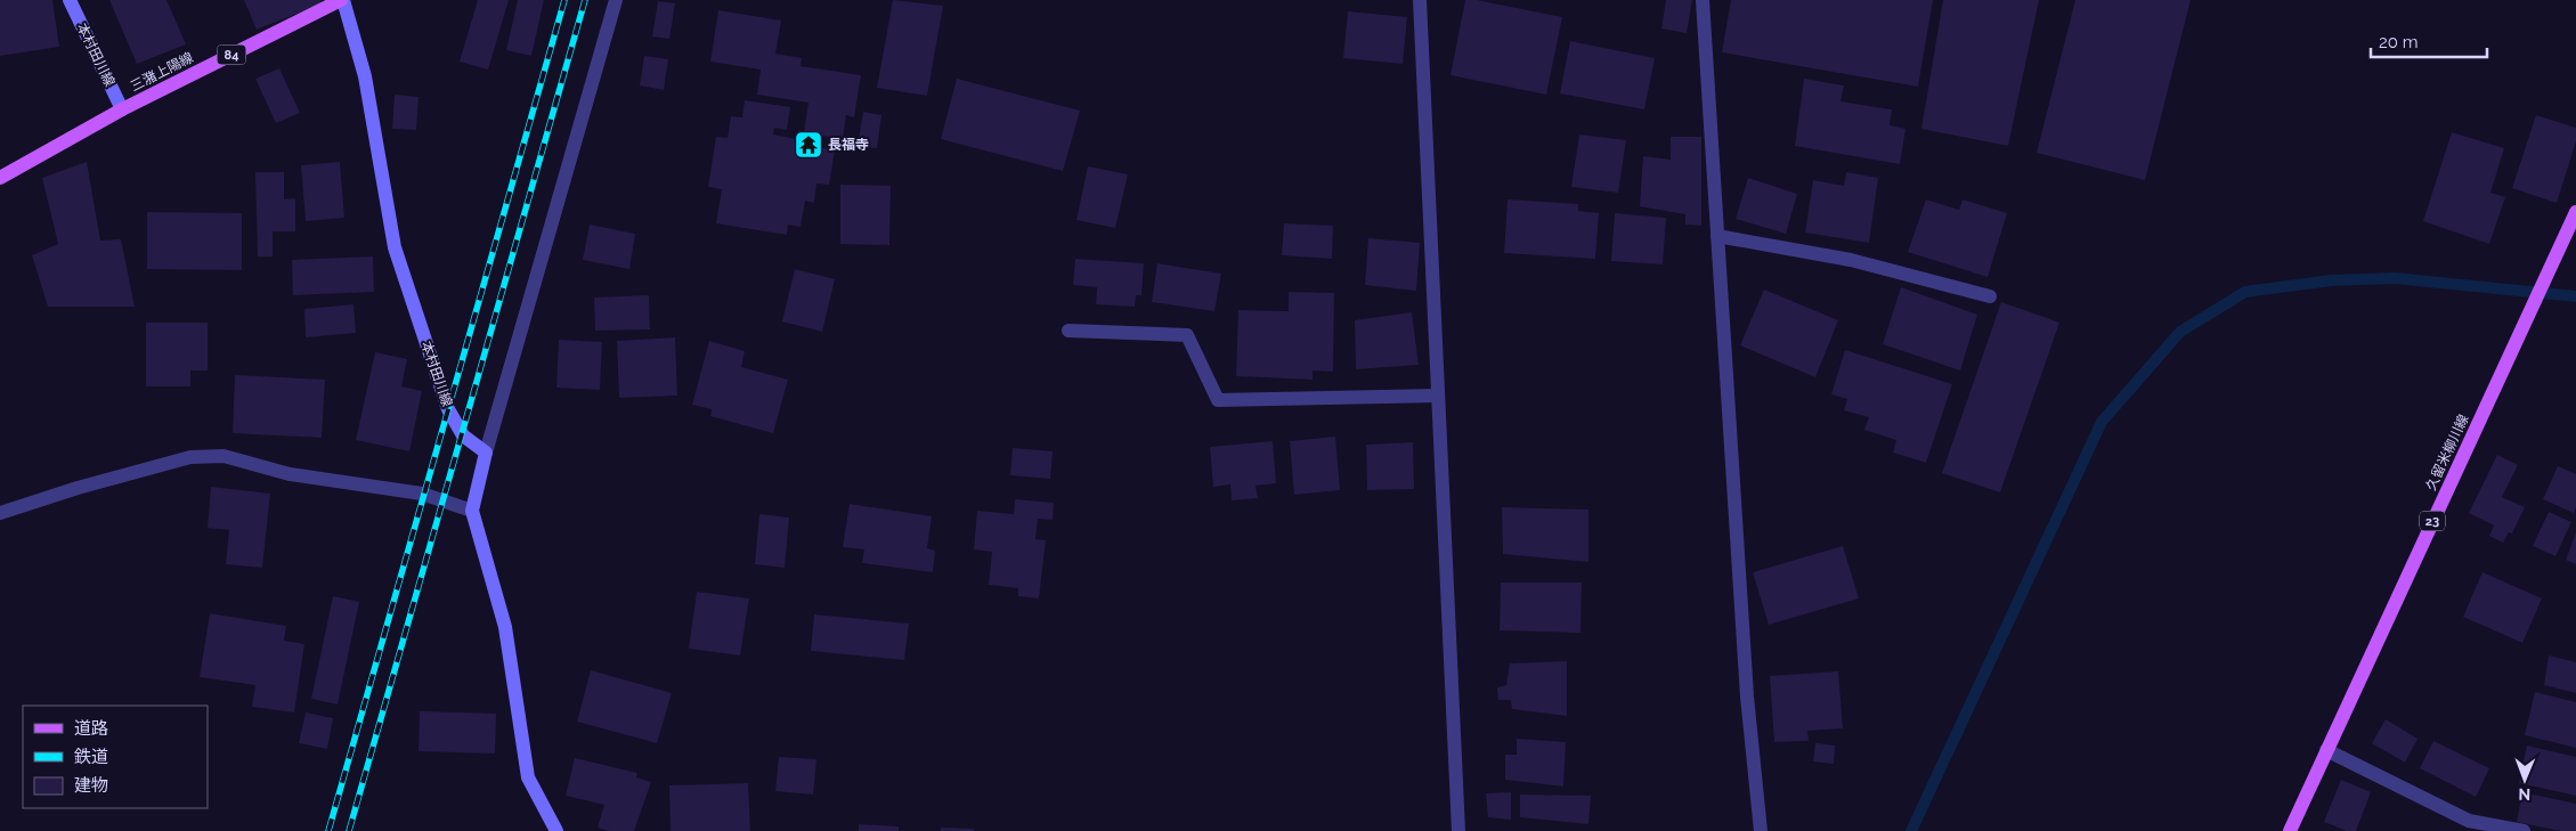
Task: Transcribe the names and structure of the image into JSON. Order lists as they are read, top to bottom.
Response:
{
  "streets": {
    "main road": [
      "本村田川線",
      "84",
      "三潴上陽線",
      "久留米柳川線",
      "23"
    ]
  },
  "crossings": [
    ["本村田川線", "三潴上陽線"]
  ],
  "places": {
    "temple": ["長福寺"]
  },
  "legend": ["道路", "鉄道", "建物"],
  "scale_bar": "20 m",
  "north": "bottom"
}
